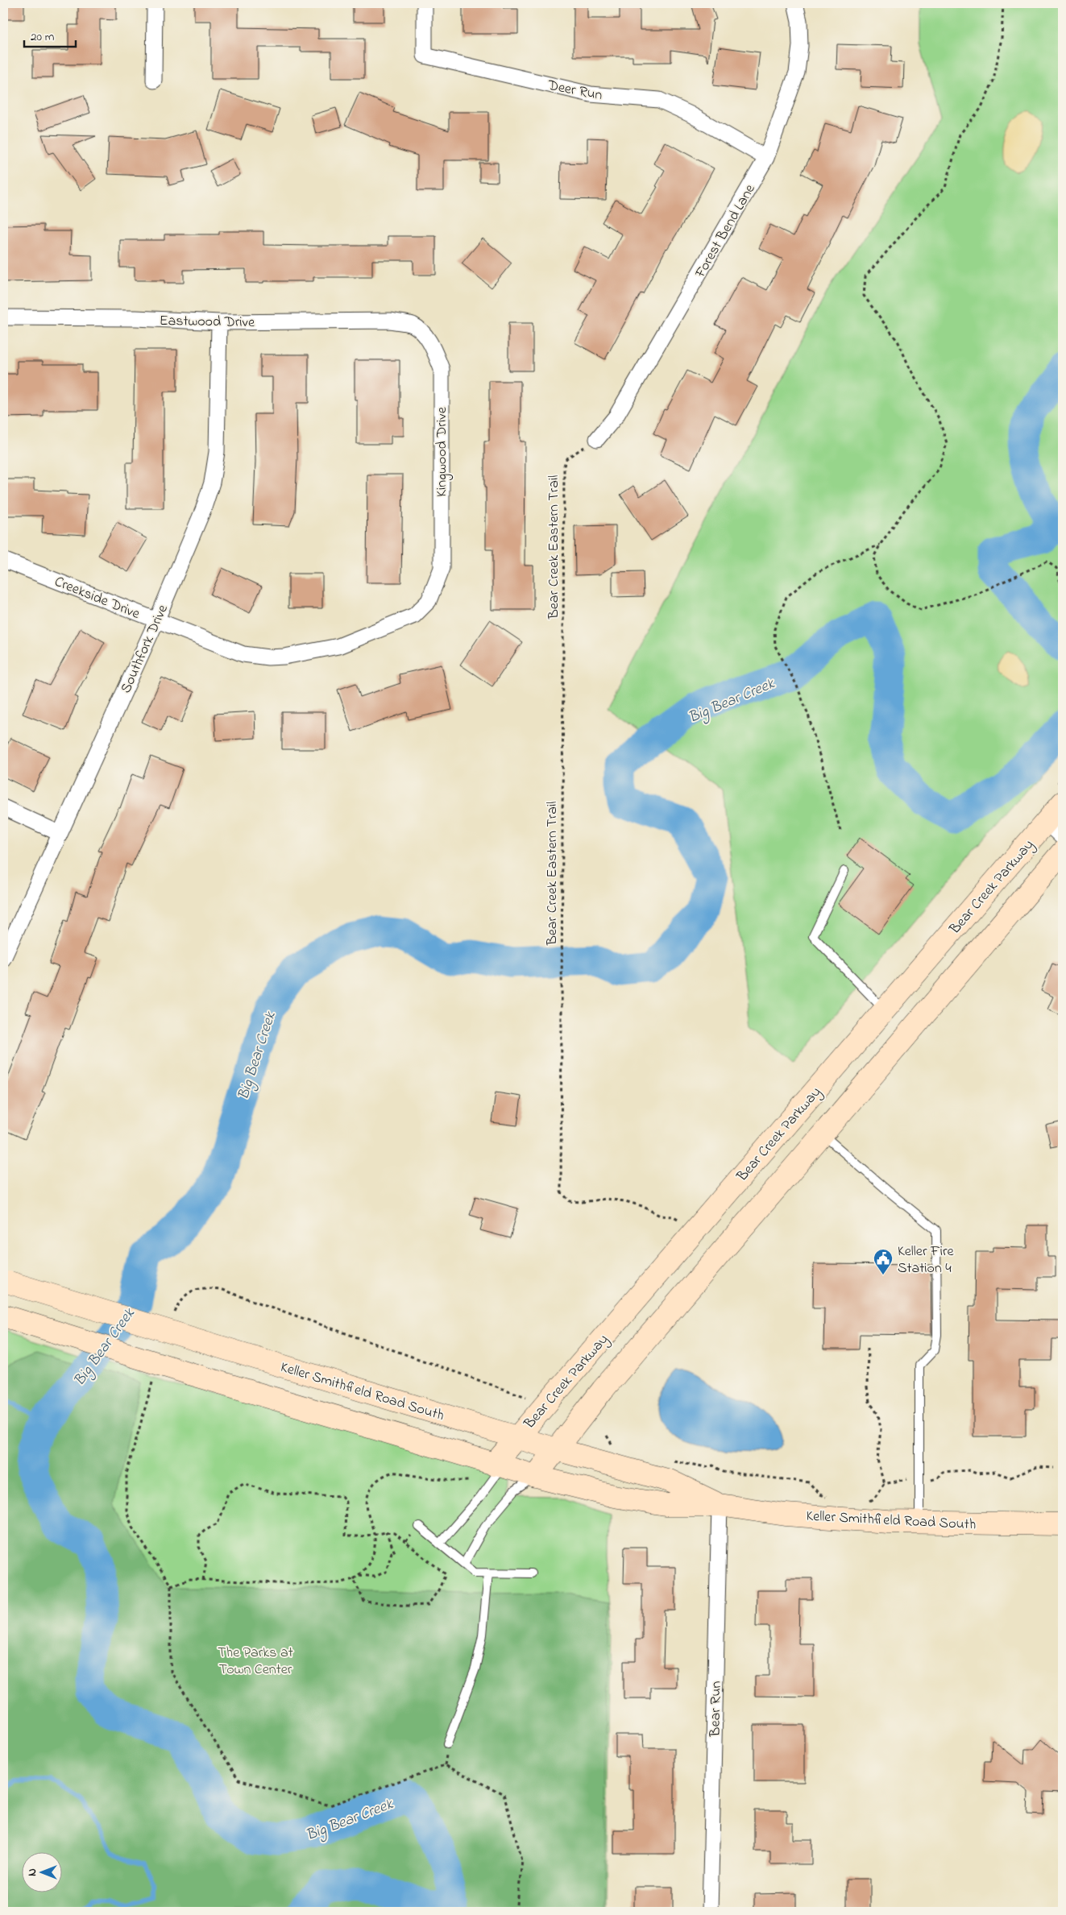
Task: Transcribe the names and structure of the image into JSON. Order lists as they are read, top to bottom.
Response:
{
  "streets": {
    "main road": ["Bear Creek Parkway", "Keller Smithfield Road South"],
    "street": [
      "Deer Run",
      "Forest Bend Lane",
      "Eastwood Drive",
      "Kingwood Drive",
      "Creekside Drive",
      "Southfork Drive",
      "Bear Run"
    ],
    "path": ["Bear Creek Eastern Trail"]
  },
  "crossings": [
    ["Deer Run", "Forest Bend Lane"],
    ["Forest Bend Lane", "Bear Creek Eastern Trail"],
    ["Eastwood Drive", "Kingwood Drive"],
    ["Eastwood Drive", "Southfork Drive"],
    ["Kingwood Drive", "Creekside Drive"],
    ["Creekside Drive", "Southfork Drive"],
    ["Bear Creek Parkway", "Keller Smithfield Road South"],
    ["Keller Smithfield Road South", "Bear Run"]
  ],
  "water": ["Big Bear Creek"],
  "parks": ["The Parks at Town Center"],
  "places": {
    "public building": ["Keller Fire Station 4"]
  },
  "scale_bar": "20 m",
  "north": "left"
}
